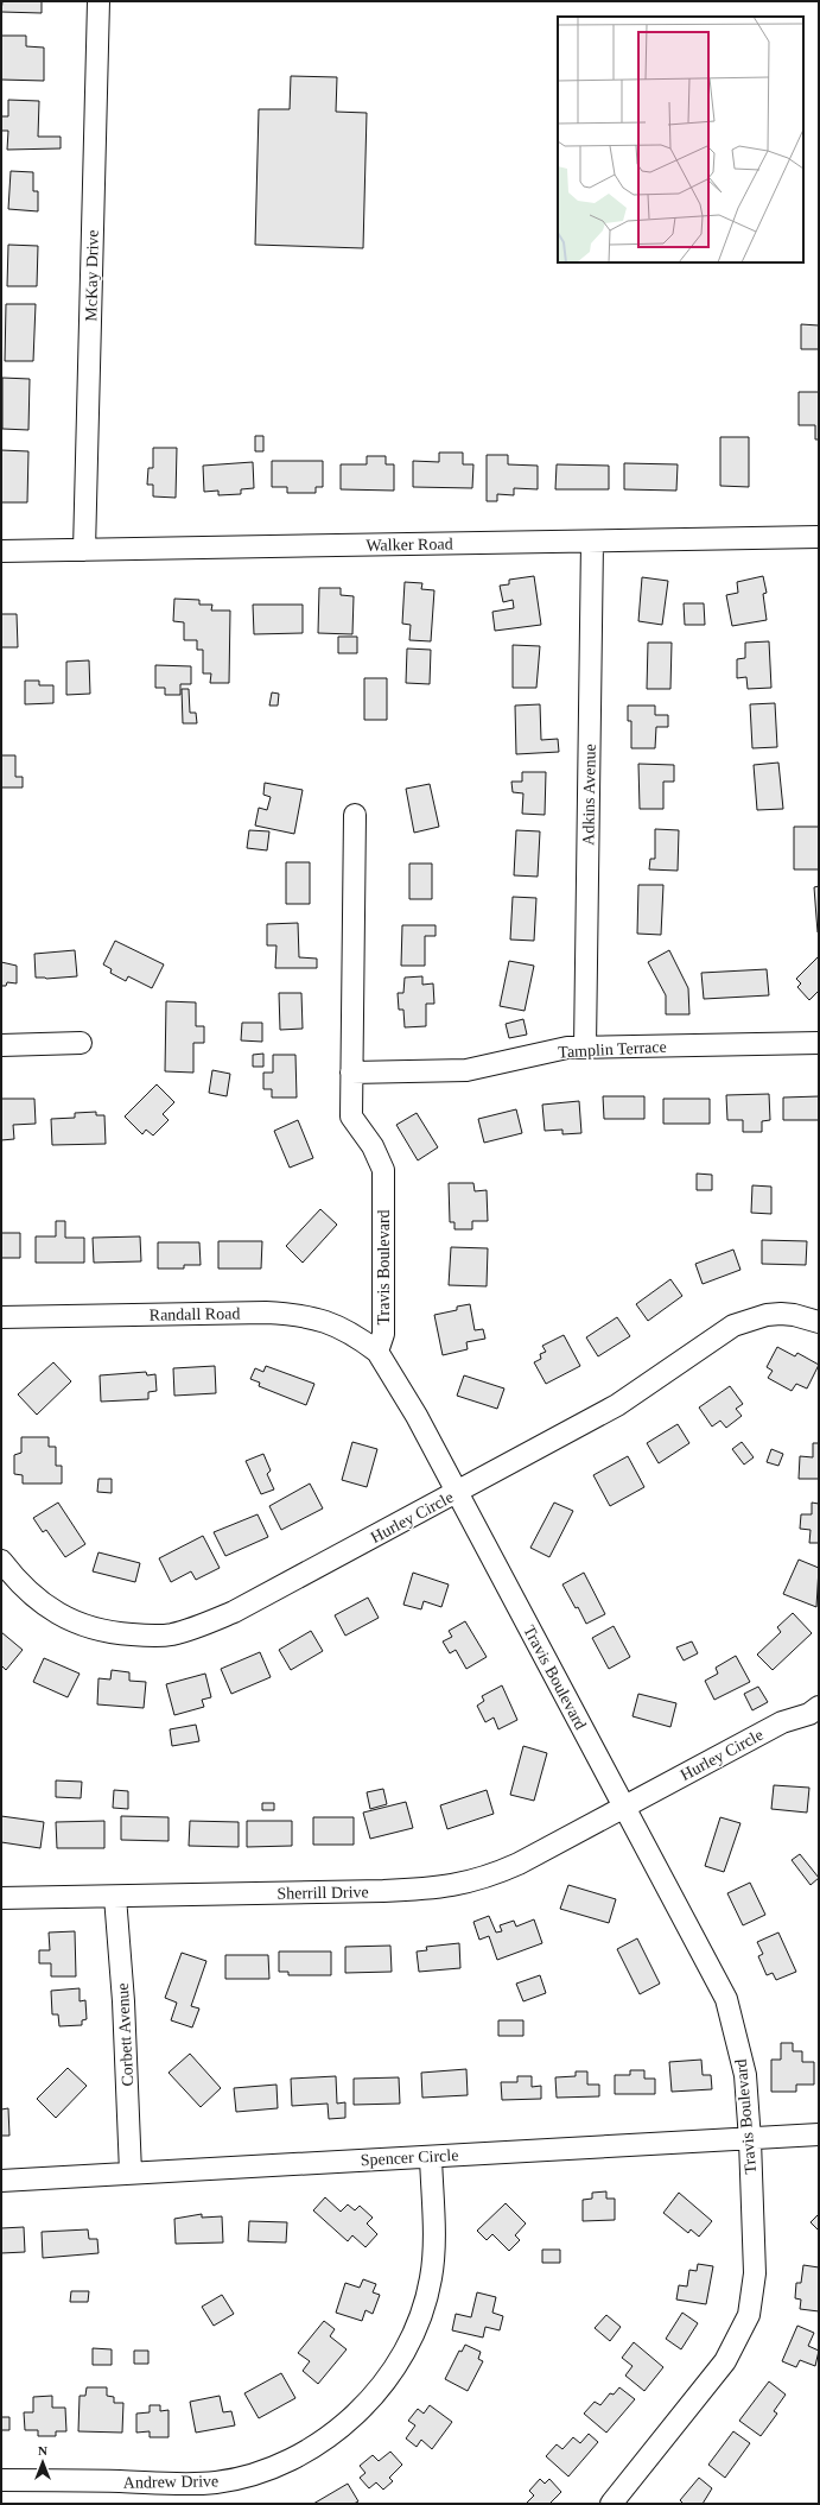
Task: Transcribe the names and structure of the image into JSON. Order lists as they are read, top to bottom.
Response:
{
  "streets": {
    "street": [
      "McKay Drive",
      "Walker Road",
      "Adkins Avenue",
      "Tamplin Terrace",
      "Travis Boulevard",
      "Randall Road",
      "Hurley Circle",
      "Sherrill Drive",
      "Corbett Avenue",
      "Spencer Circle",
      "Andrew Drive"
    ]
  },
  "crossings": [
    ["McKay Drive", "Walker Road"],
    ["Walker Road", "Adkins Avenue"],
    ["Adkins Avenue", "Tamplin Terrace"],
    ["Tamplin Terrace", "Travis Boulevard"],
    ["Travis Boulevard", "Randall Road"],
    ["Travis Boulevard", "Hurley Circle"],
    ["Travis Boulevard", "Sherrill Drive"],
    ["Travis Boulevard", "Spencer Circle"],
    ["Hurley Circle", "Sherrill Drive"],
    ["Sherrill Drive", "Corbett Avenue"],
    ["Corbett Avenue", "Spencer Circle"],
    ["Spencer Circle", "Andrew Drive"]
  ],
  "north": "top"
}
